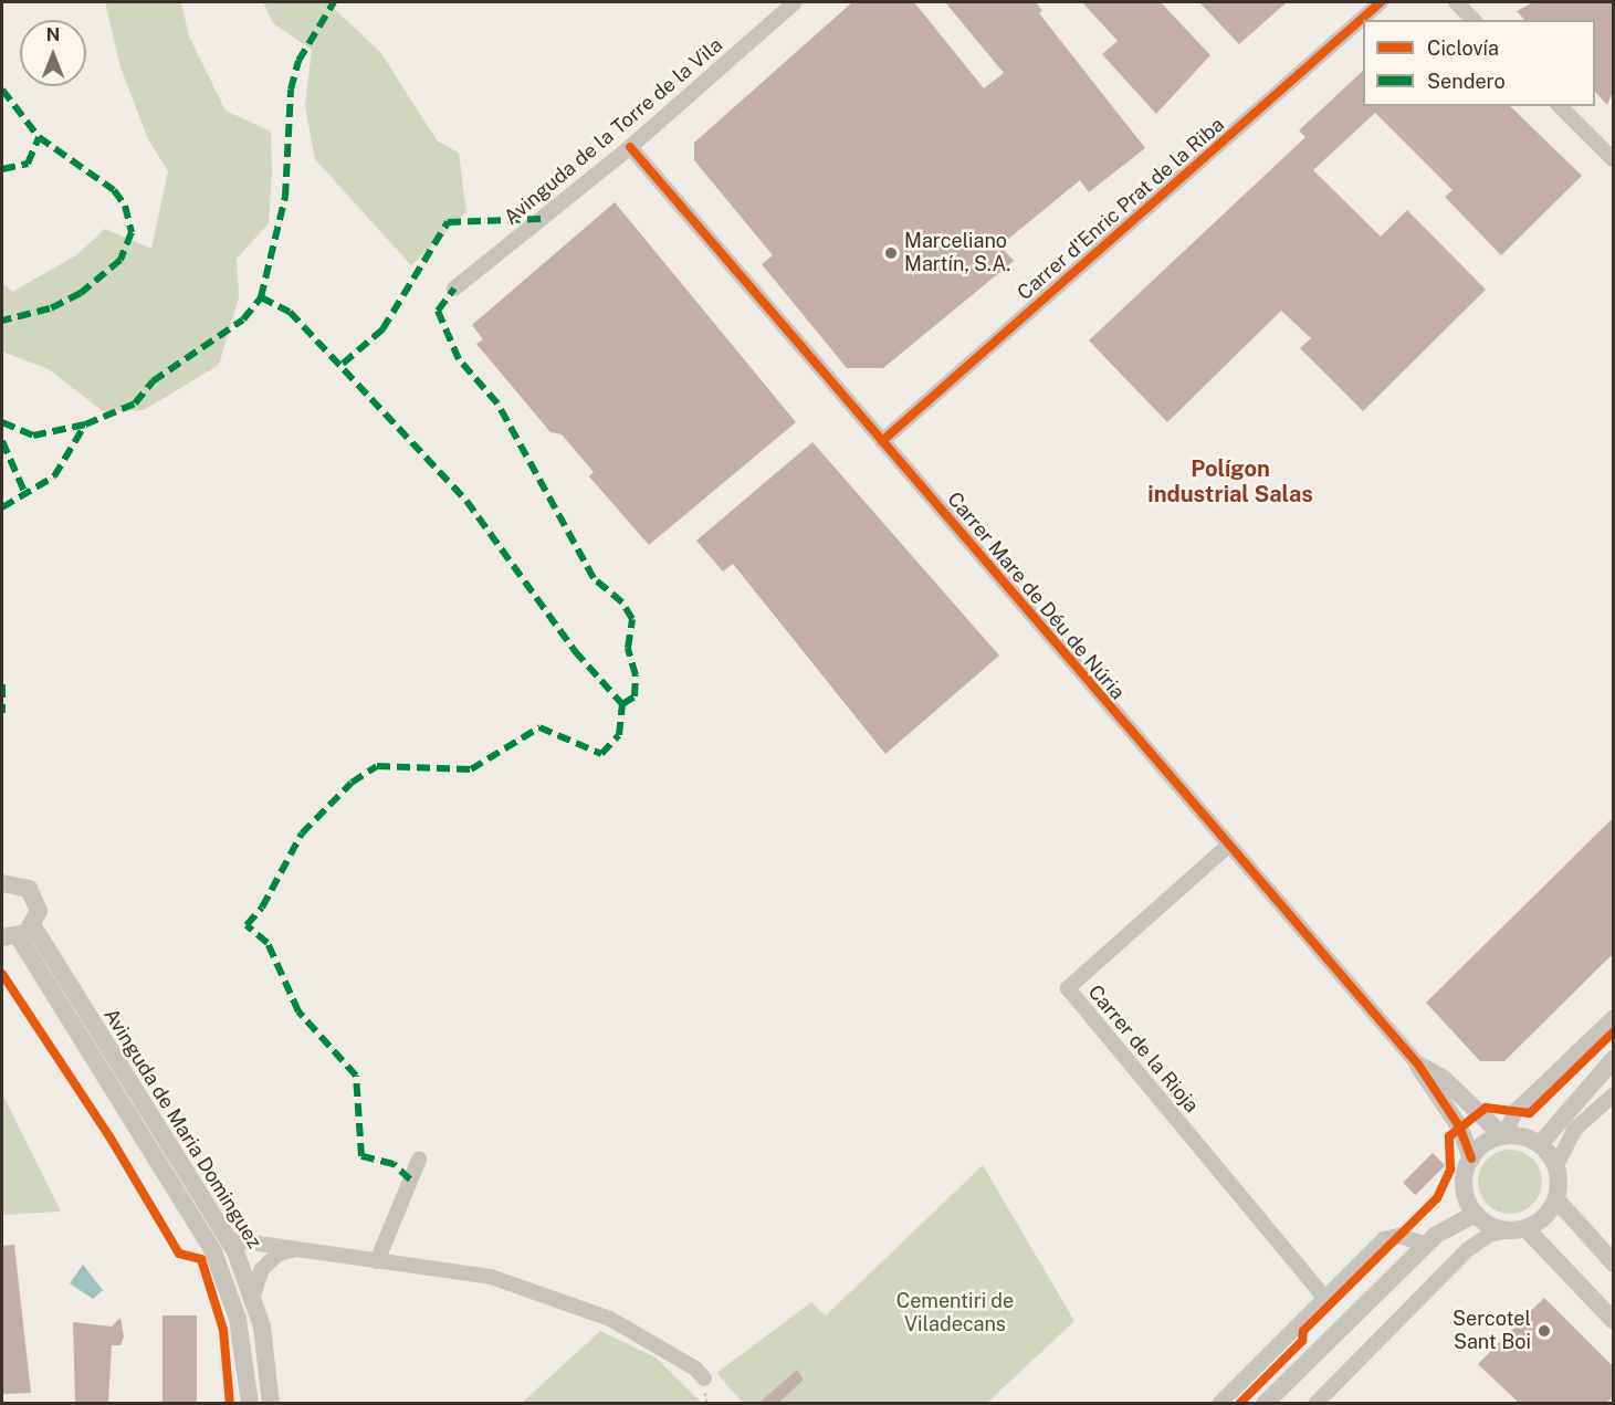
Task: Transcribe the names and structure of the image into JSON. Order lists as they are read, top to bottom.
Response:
{
  "streets": {
    "street": [
      "Avinguda de la Torre de la Vila",
      "Carrer d'Enric Prat de la Riba",
      "Carrer Mare de Déu de Núria",
      "Carrer de la Rioja",
      "Avinguda de Maria Dominguez"
    ]
  },
  "crossings": [
    ["Avinguda de la Torre de la Vila", "Carrer Mare de Déu de Núria"],
    ["Carrer d'Enric Prat de la Riba", "Carrer Mare de Déu de Núria"],
    ["Carrer Mare de Déu de Núria", "Carrer de la Rioja"]
  ],
  "districts": ["Polígon industrial Salas"],
  "parks": ["Cementiri de Viladecans"],
  "places": ["Marceliano Martín, S.A.", "Sercotel Sant Boi"],
  "legend": ["Ciclovía", "Sendero"],
  "north": "top"
}
